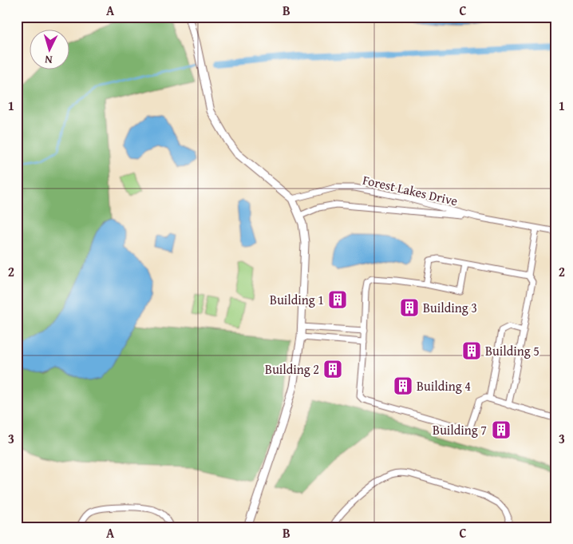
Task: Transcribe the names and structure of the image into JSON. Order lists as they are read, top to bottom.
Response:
{
  "streets": {
    "street": ["Forest Lakes Drive"]
  },
  "places": {
    "building": [
      "Building 1",
      "Building 3",
      "Building 5",
      "Building 2",
      "Building 4",
      "Building 7"
    ]
  },
  "north": "bottom",
  "grid": {
    "columns": ["A", "B", "C"],
    "rows": ["1", "2", "3"]
  }
}
